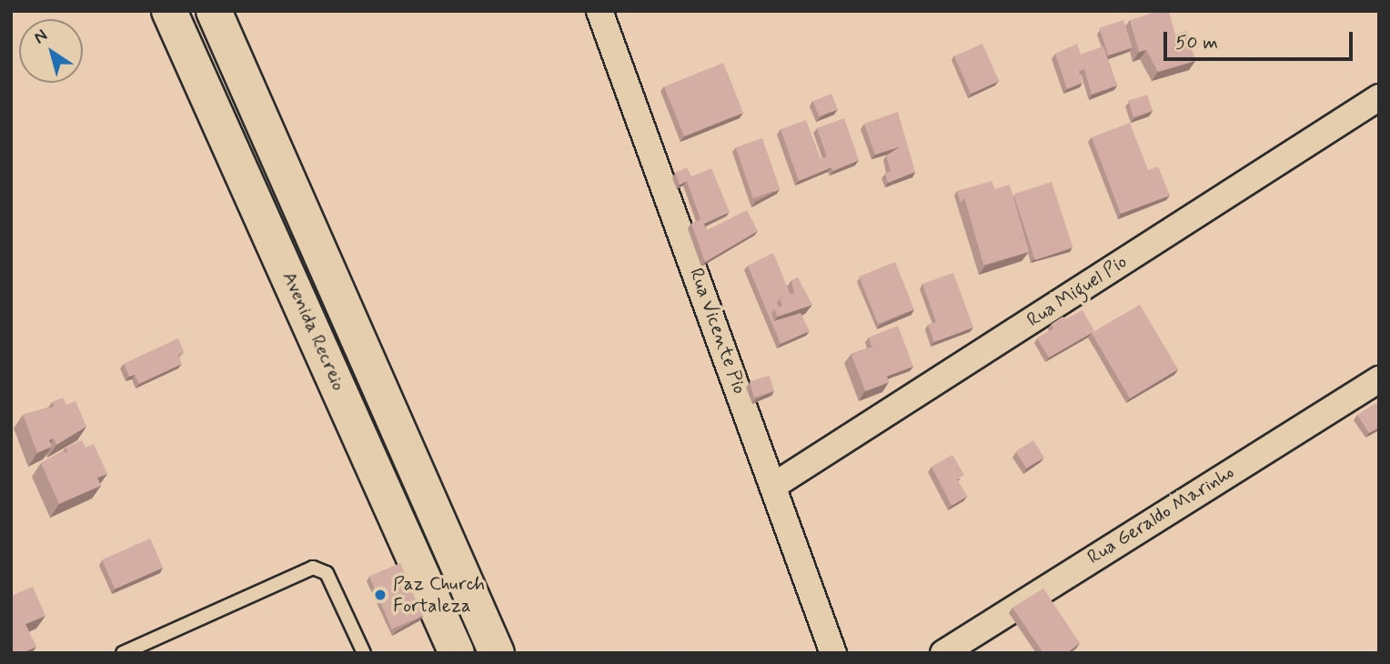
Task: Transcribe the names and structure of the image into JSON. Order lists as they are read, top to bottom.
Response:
{
  "streets": {
    "main road": ["Avenida Recreio"],
    "street": ["Rua Miguel Pio", "Rua Vicente Pio", "Rua Geraldo Marinho"]
  },
  "crossings": [
    ["Rua Miguel Pio", "Rua Vicente Pio"]
  ],
  "places": ["Paz Church Fortaleza"],
  "scale_bar": "50 m",
  "north": "top left"
}
